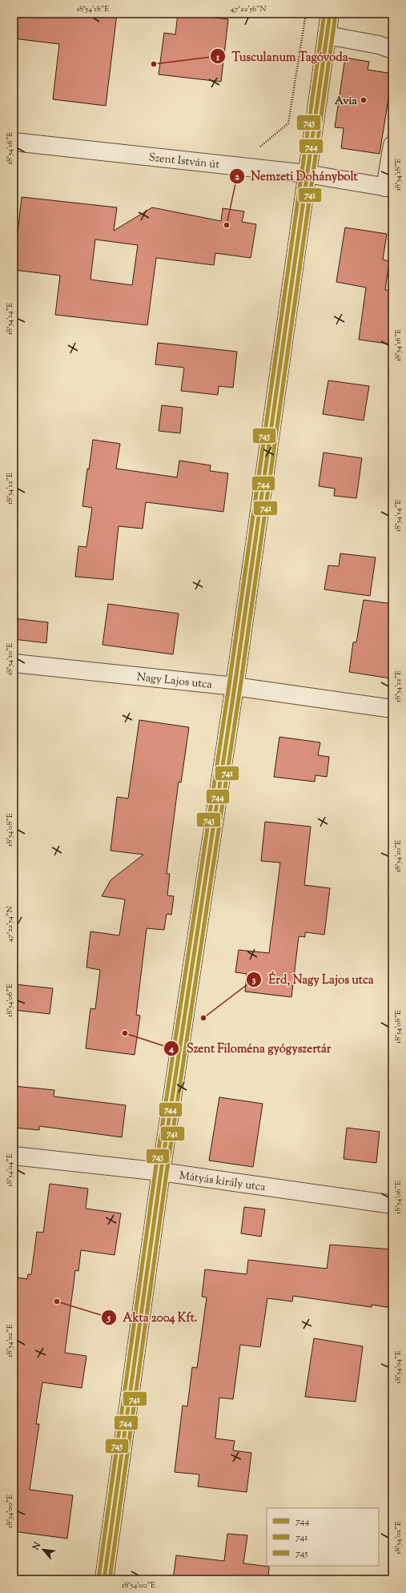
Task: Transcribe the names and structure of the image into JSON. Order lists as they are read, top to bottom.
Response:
{
  "streets": {
    "street": ["Szent István út", "Nagy Lajos utca", "Mátyás király utca"]
  },
  "places": [
    "Tusculanum Tagóvoda",
    "Avia",
    "Nemzeti Dohánybolt",
    "Érd, Nagy Lajos utca",
    "Szent Filoména gyógyszertár",
    "Akta 2004 Kft."
  ],
  "lines": ["transit line 744", "transit line 745", "transit line 741"],
  "legend": ["744", "741", "745"],
  "north": "top left",
  "coordinates": [
    "18°54'18\"E",
    "47°22'56\"N",
    "18°54'16\"E",
    "18°54'14\"E",
    "18°54'12\"E",
    "18°54'10\"E",
    "18°54'08\"E",
    "47°22'54\"N",
    "18°54'06\"E",
    "18°54'04\"E",
    "18°54'02\"E",
    "18°54'00\"E"
  ]
}
